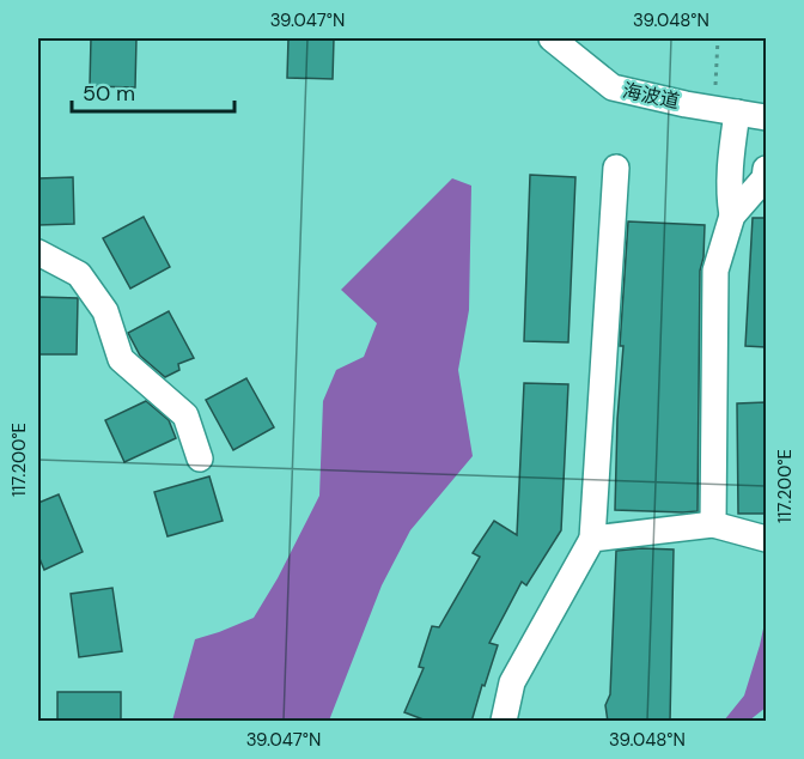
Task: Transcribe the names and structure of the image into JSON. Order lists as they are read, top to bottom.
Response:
{
  "streets": {
    "street": ["海波道"]
  },
  "scale_bar": "50 m",
  "coordinates": ["39.047°N", "39.048°N", "117.200°E"]
}
